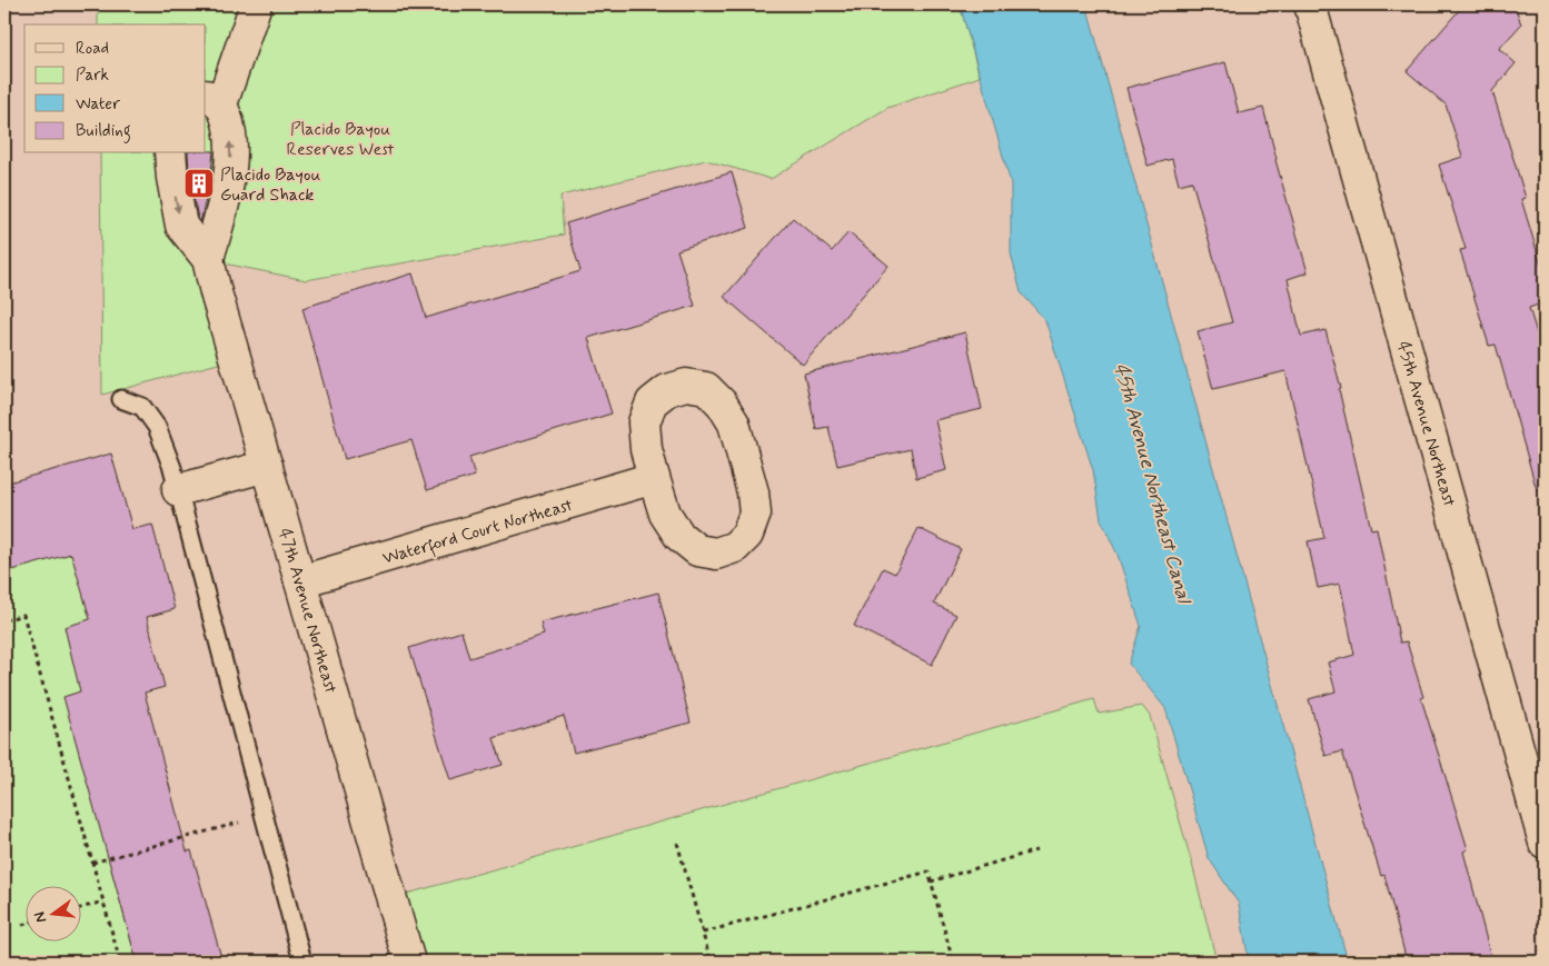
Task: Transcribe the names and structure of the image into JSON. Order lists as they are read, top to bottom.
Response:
{
  "streets": {
    "street": ["45th Avenue Northeast", "Waterford Court Northeast", "47th Avenue Northeast"]
  },
  "crossings": [
    ["Waterford Court Northeast", "47th Avenue Northeast"]
  ],
  "water": ["45th Avenue Northeast Canal"],
  "parks": ["Placido Bayou Reserves West"],
  "places": {
    "building": ["Placido Bayou Guard Shack"]
  },
  "legend": [
    "Road",
    "Park",
    "Water",
    "Building"
  ],
  "north": "left"
}
